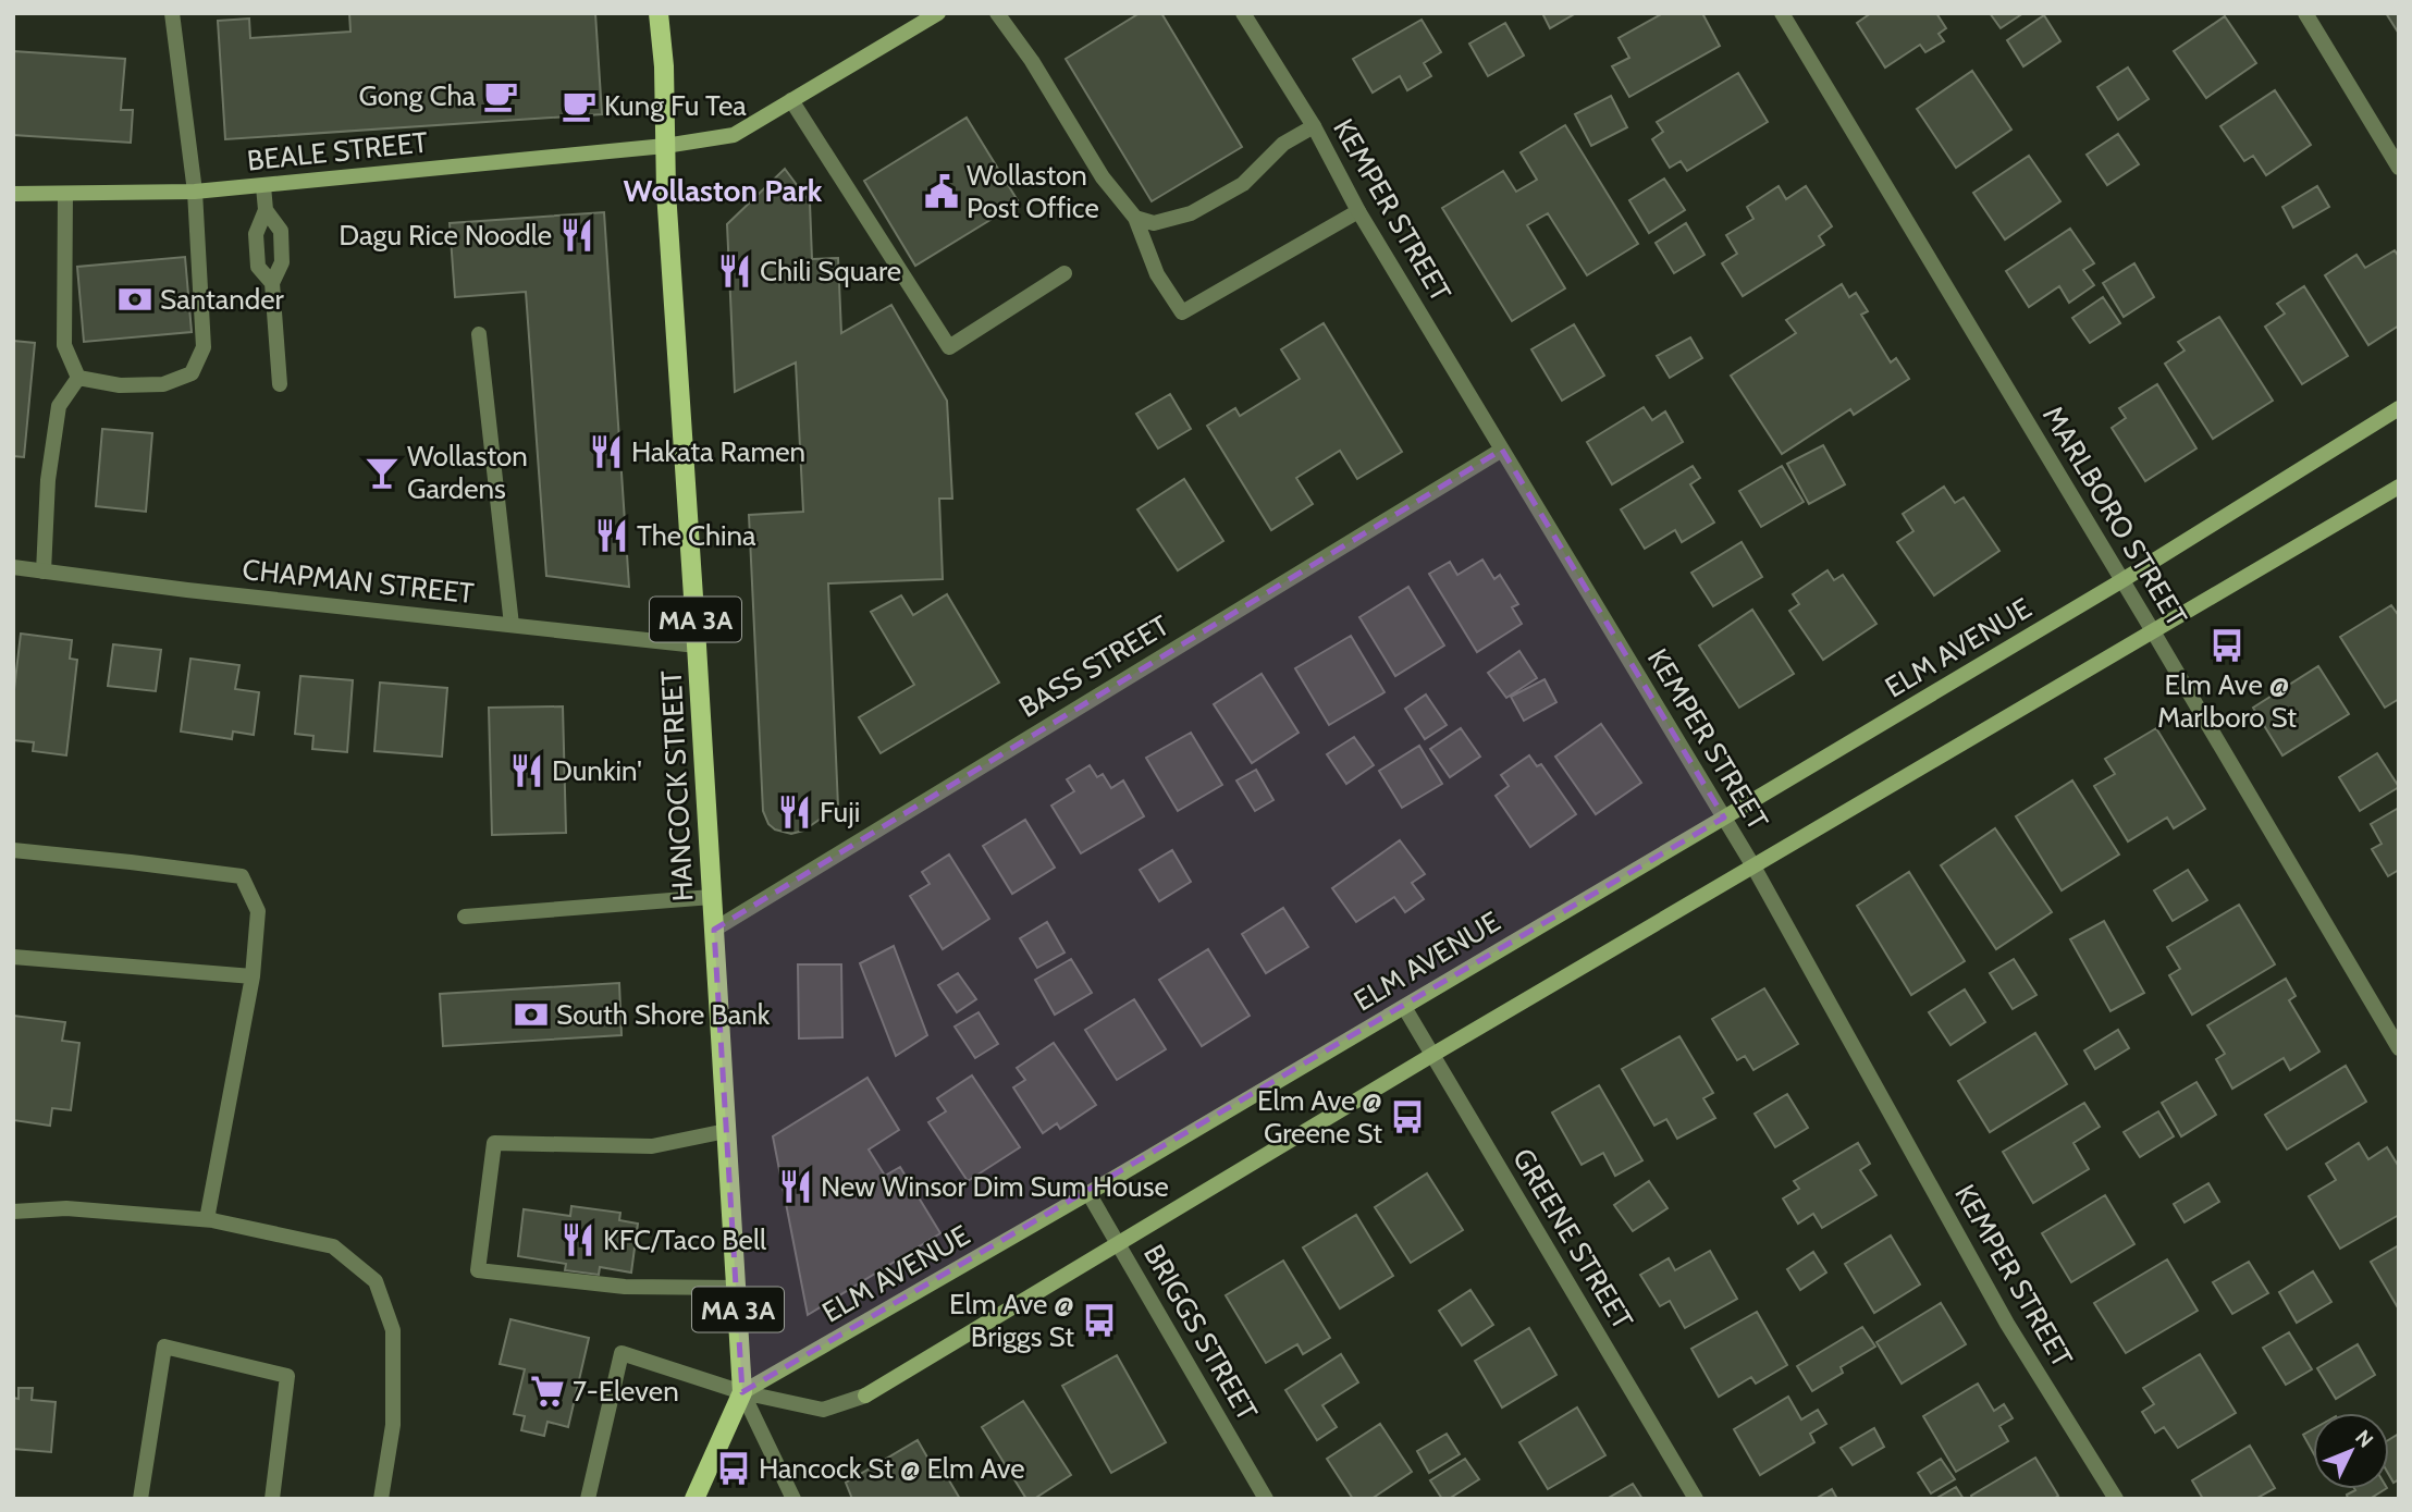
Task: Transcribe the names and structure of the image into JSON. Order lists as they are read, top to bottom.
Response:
{
  "streets": {
    "main road": ["MA 3A", "HANCOCK STREET"],
    "street": [
      "BEALE STREET",
      "KEMPER STREET",
      "MARLBORO STREET",
      "CHAPMAN STREET",
      "ELM AVENUE",
      "BASS STREET",
      "GREENE STREET",
      "BRIGGS STREET"
    ]
  },
  "crossings": [
    ["BEALE STREET", "HANCOCK STREET"],
    ["KEMPER STREET", "ELM AVENUE"],
    ["KEMPER STREET", "BASS STREET"],
    ["MARLBORO STREET", "ELM AVENUE"],
    ["CHAPMAN STREET", "HANCOCK STREET"],
    ["ELM AVENUE", "HANCOCK STREET"],
    ["ELM AVENUE", "GREENE STREET"],
    ["ELM AVENUE", "BRIGGS STREET"],
    ["BASS STREET", "HANCOCK STREET"]
  ],
  "districts": ["Wollaston Park"],
  "places": {
    "cafe": ["Gong Cha", "Kung Fu Tea"],
    "public building": ["Wollaston Post Office"],
    "restaurant": [
      "Dagu Rice Noodle",
      "Chili Square",
      "Hakata Ramen",
      "The China",
      "Dunkin'",
      "Fuji",
      "New Winsor Dim Sum House",
      "KFC/Taco Bell"
    ],
    "bank": ["Santander", "South Shore Bank"],
    "bar": ["Wollaston Gardens"],
    "bus stop": [
      "Elm Ave @ Marlboro St",
      "Elm Ave @ Greene St",
      "Elm Ave @ Briggs St",
      "Hancock St @ Elm Ave"
    ],
    "supermarket": ["7-Eleven"]
  },
  "north": "top right"
}
